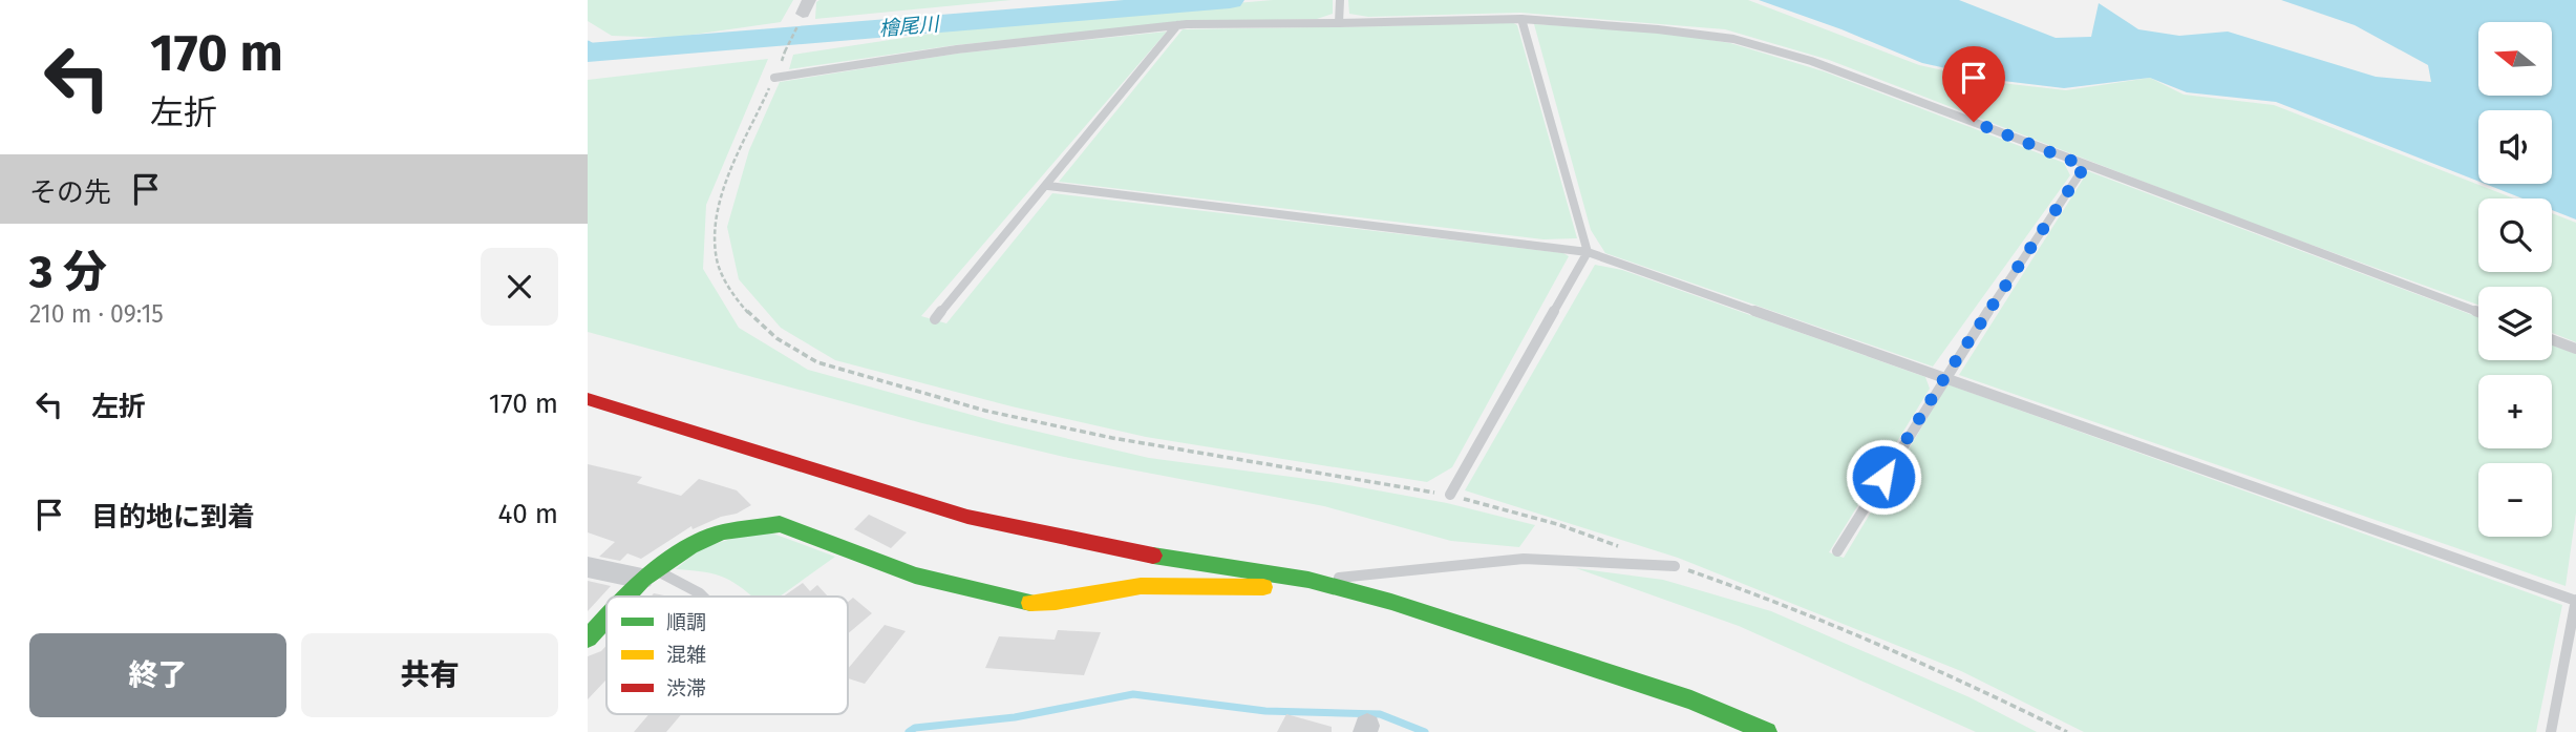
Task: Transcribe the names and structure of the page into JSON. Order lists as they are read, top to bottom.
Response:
{
  "water": ["檜尾川"],
  "legend": ["順調", "混雑", "渋滞"],
  "north": "left",
  "page": {
    "turn": ["170 m", "左折"],
    "map_buttons": ["+", "−"],
    "then": "その先",
    "heading": ["3 分", "210 m · 09:15"],
    "list": [
      {
        "name": "左折",
        "value": "170 m"
      },
      {
        "name": "目的地に到着",
        "value": "40 m"
      }
    ],
    "buttons": ["終了", "共有"]
  }
}
